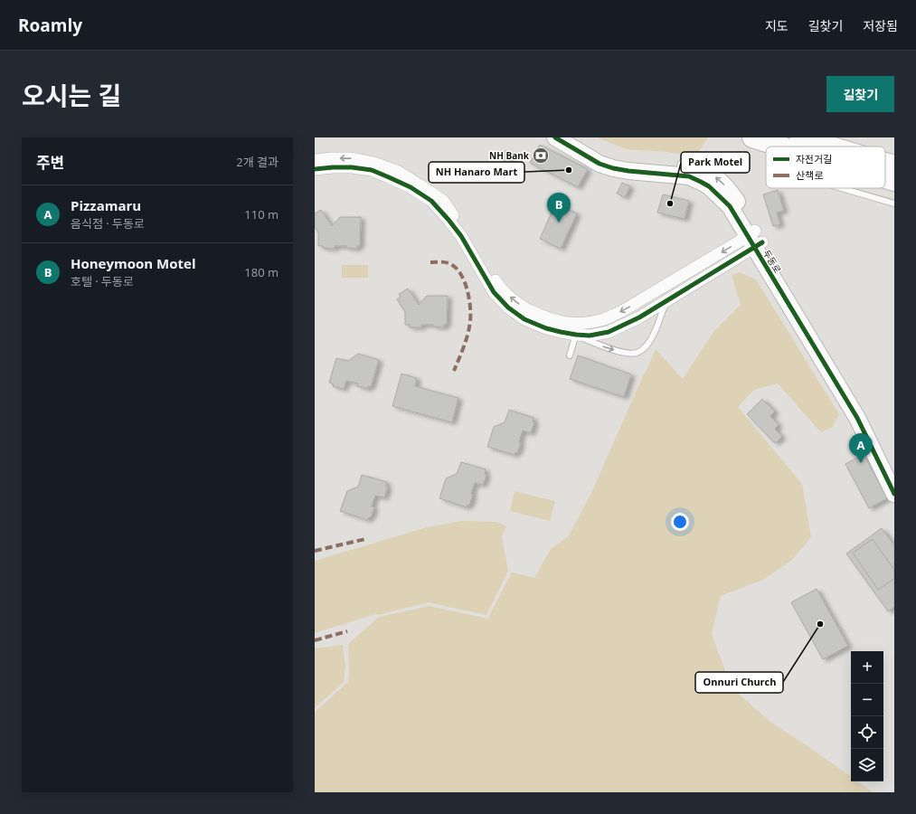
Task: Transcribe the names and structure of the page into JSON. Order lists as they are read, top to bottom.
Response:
{
  "streets": {
    "street": ["두동로"]
  },
  "places": {
    "bank": ["NH Bank"],
    "other": ["NH Hanaro Mart", "Park Motel", "Onnuri Church"]
  },
  "legend": ["자전거길", "산책로"],
  "page": {
    "header": "Roamly",
    "nav": ["지도", "길찾기", "저장됨"],
    "title": "오시는 길",
    "buttons": "길찾기",
    "heading": ["주변", "2개 결과"],
    "list": [
      {
        "mark": "A",
        "name": "Pizzamaru",
        "note": "음식점 · 두동로",
        "value": "110 m"
      },
      {
        "mark": "B",
        "name": "Honeymoon Motel",
        "note": "호텔 · 두동로",
        "value": "180 m"
      }
    ],
    "pins": ["B", "A"],
    "map_buttons": ["+", "−"]
  }
}
